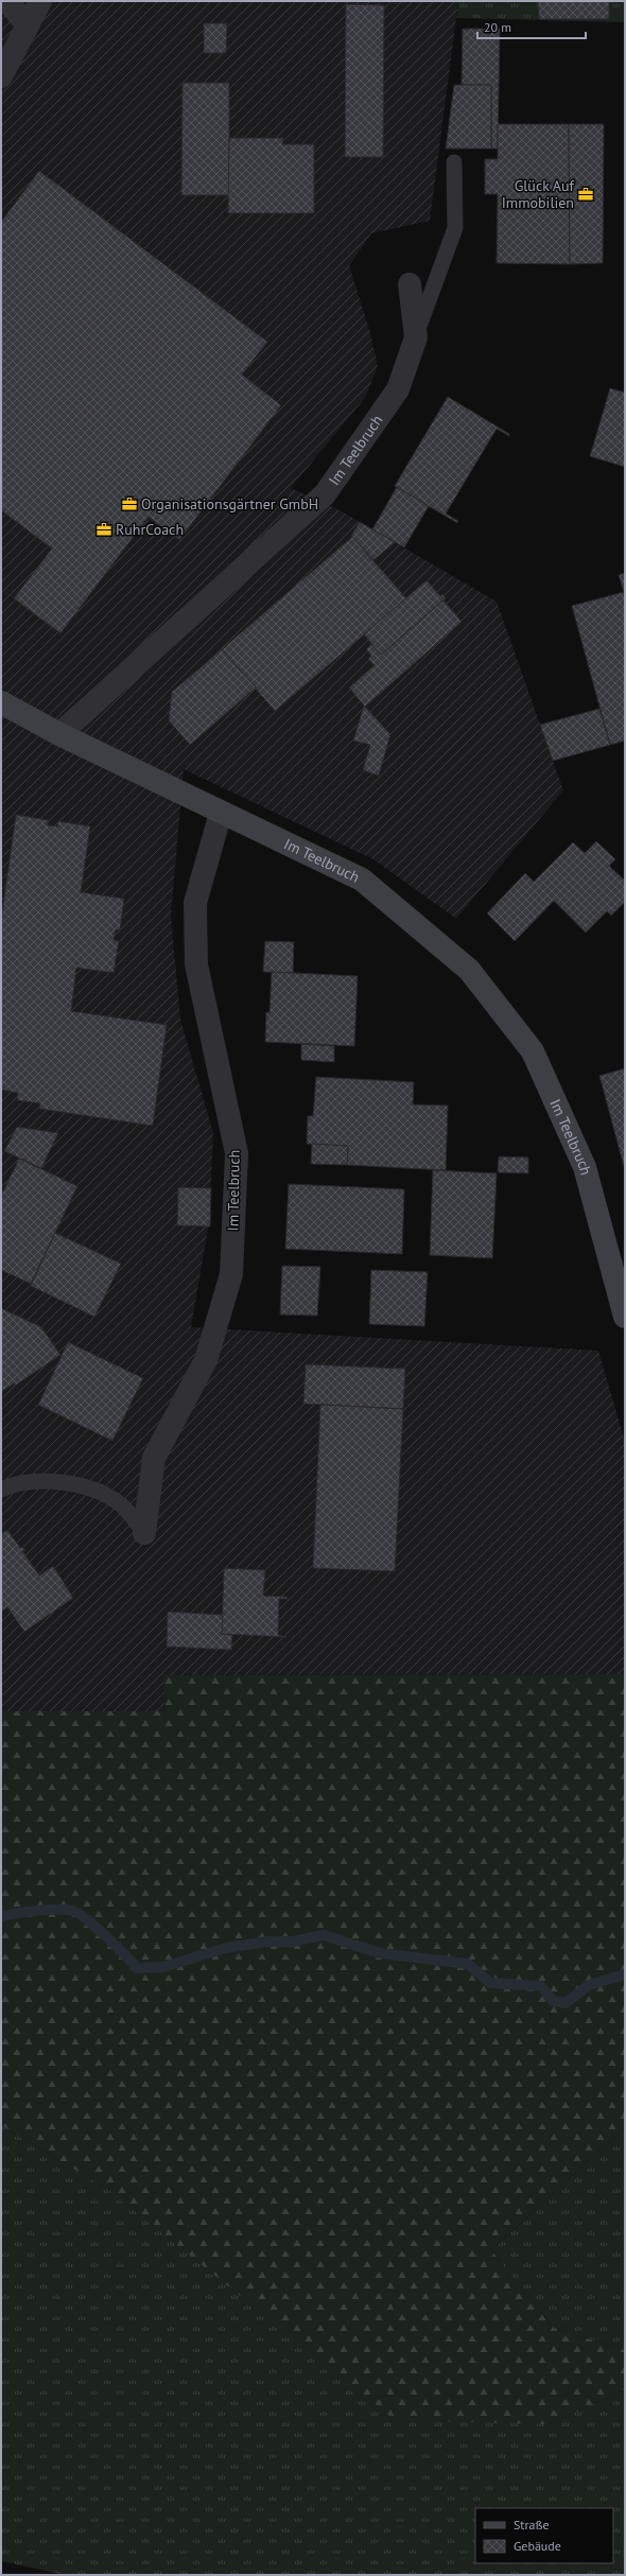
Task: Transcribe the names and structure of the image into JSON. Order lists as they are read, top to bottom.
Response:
{
  "streets": {
    "street": ["Im Teelbruch"]
  },
  "places": {
    "office": ["Glück Auf Immobilien", "Organisationsgärtner GmbH", "RuhrCoach"]
  },
  "legend": ["Straße", "Gebäude"],
  "scale_bar": "20 m"
}
